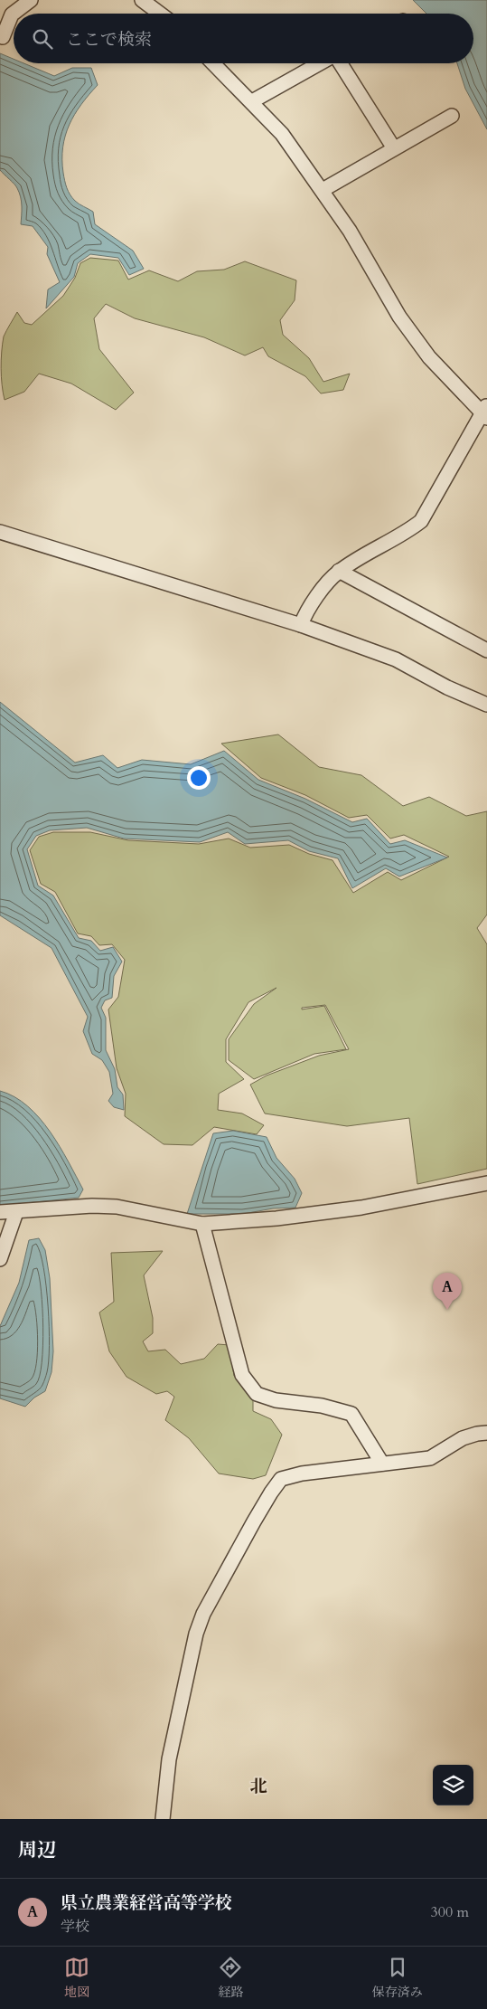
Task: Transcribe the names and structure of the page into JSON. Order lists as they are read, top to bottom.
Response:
{
  "districts": ["北"],
  "page": {
    "search": "ここで検索",
    "pins": "A",
    "heading": "周辺",
    "list": [
      {
        "mark": "A",
        "name": "県立農業経営高等学校",
        "note": "学校",
        "value": "300 m"
      }
    ],
    "nav": ["地図", "経路", "保存済み"]
  }
}
